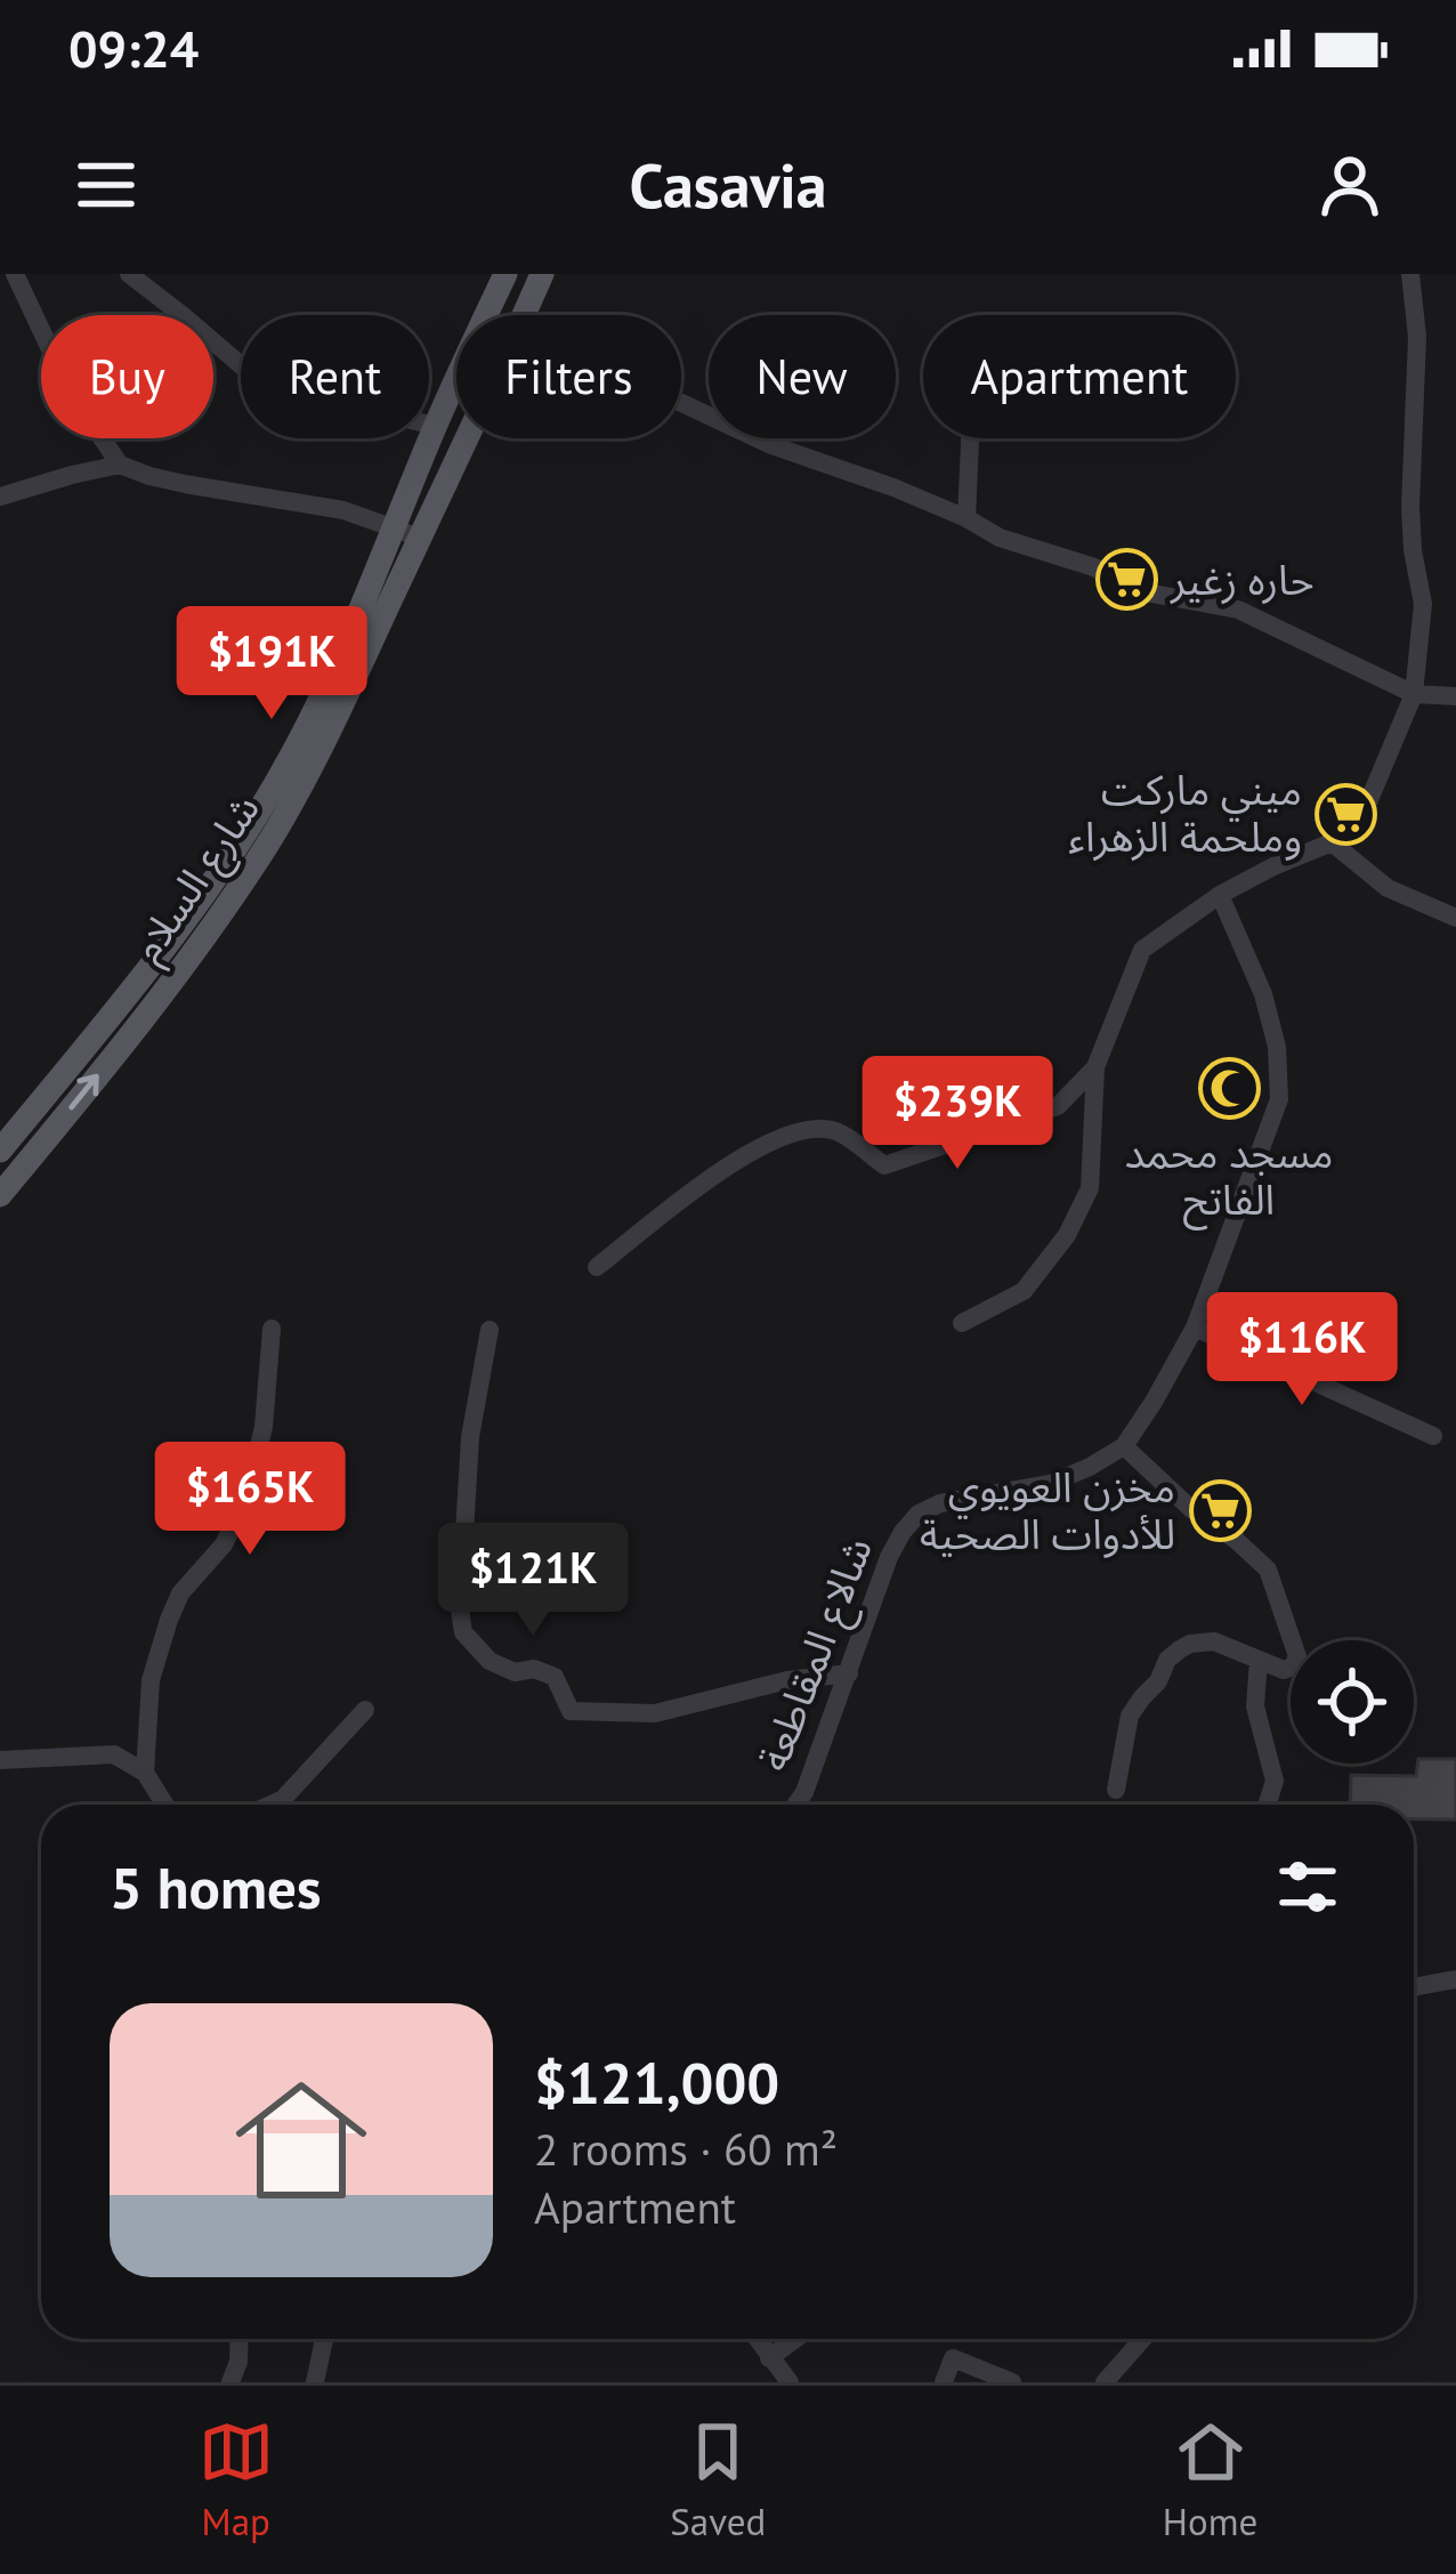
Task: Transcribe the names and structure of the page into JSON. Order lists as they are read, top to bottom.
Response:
{
  "streets": {
    "main road": ["شارع السلام"],
    "street": ["شالاع المقاطعة"]
  },
  "places": {
    "supermarket": ["حاره زغير", "ميني ماركت وملحمة الزهراء", "مخزن العويوي للأدوات الصحية"],
    "mosque": ["مسجد محمد الفاتح"]
  },
  "page": {
    "status": "09:24",
    "header": "Casavia",
    "chip": [
      "Buy",
      "Rent",
      "Filters",
      "New",
      "Apartment"
    ],
    "price": [
      "$191K",
      "$239K",
      "$116K",
      "$165K",
      "$121K"
    ],
    "heading": "5 homes",
    "list": [
      {
        "name": "$121,000",
        "note": "2 rooms · 60 m² · Apartment"
      }
    ],
    "tabs": ["Map", "Saved", "Home"]
  }
}
